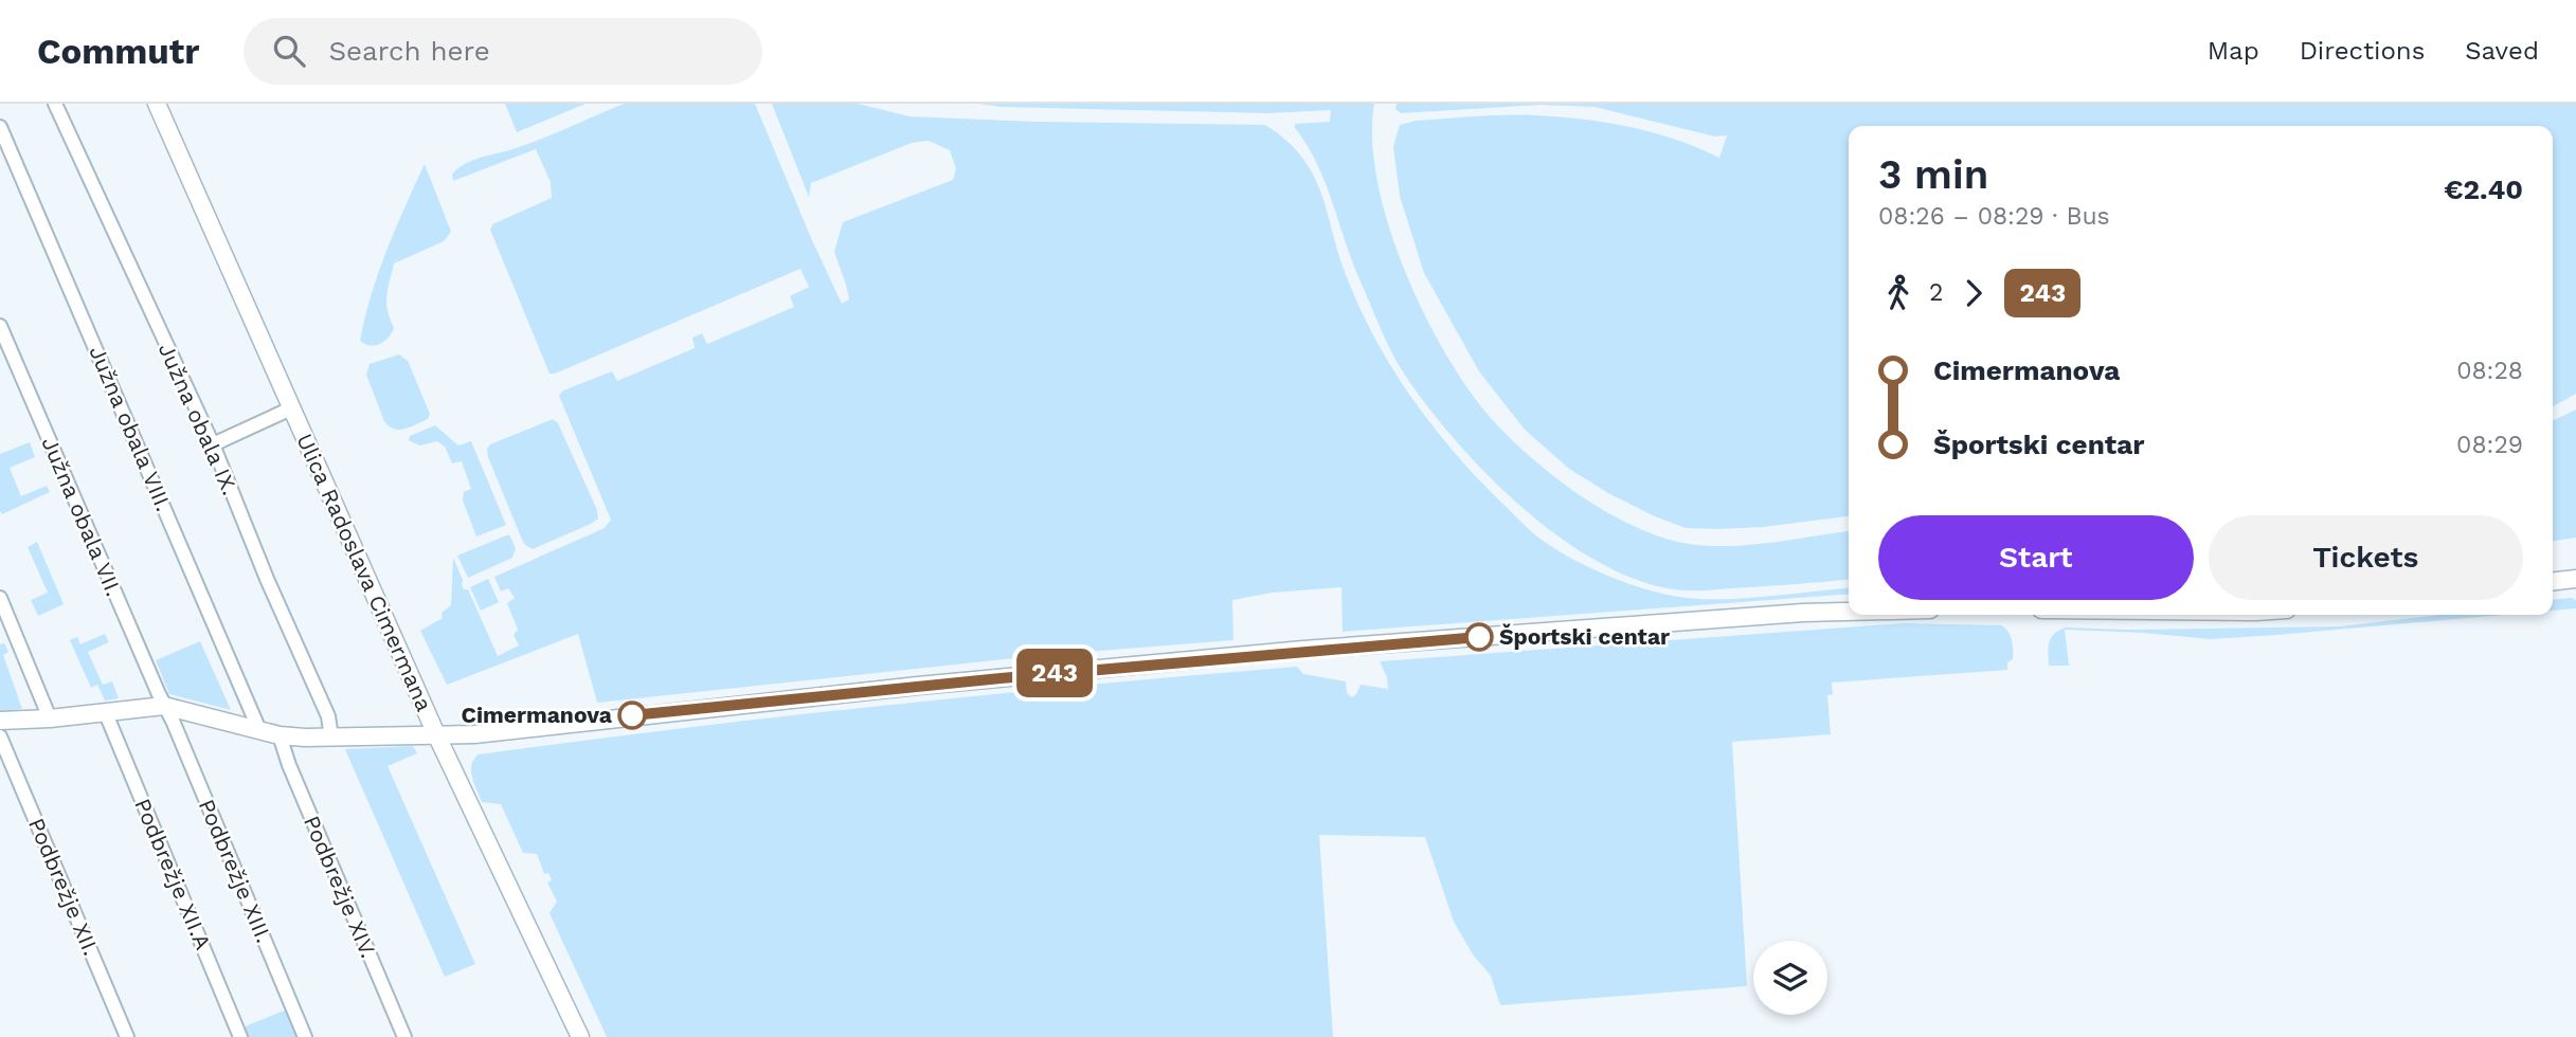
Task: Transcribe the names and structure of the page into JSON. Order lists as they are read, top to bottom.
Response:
{
  "streets": {
    "street": [
      "Južna obala IX.",
      "Južna obala VIII.",
      "Južna obala VII.",
      "Ulica Radoslava Cimermana",
      "Podbrežje XIII.",
      "Podbrežje XII.A",
      "Podbrežje XII.",
      "Podbrežje XIV."
    ]
  },
  "crossings": [
    ["Južna obala VII.", "Podbrežje XIII."]
  ],
  "places": ["Športski centar", "Cimermanova"],
  "lines": ["bus line 243"],
  "page": {
    "header": "Commutr",
    "search": "Search here",
    "nav": ["Map", "Directions", "Saved"],
    "on_map": "243",
    "heading": ["3 min", "08:26 – 08:29 · Bus", "€2.40"],
    "legs": ["2", "243"],
    "list": [
      {
        "name": "Cimermanova",
        "value": "08:28"
      },
      {
        "name": "Športski centar",
        "value": "08:29"
      }
    ],
    "buttons": ["Start", "Tickets"]
  }
}
